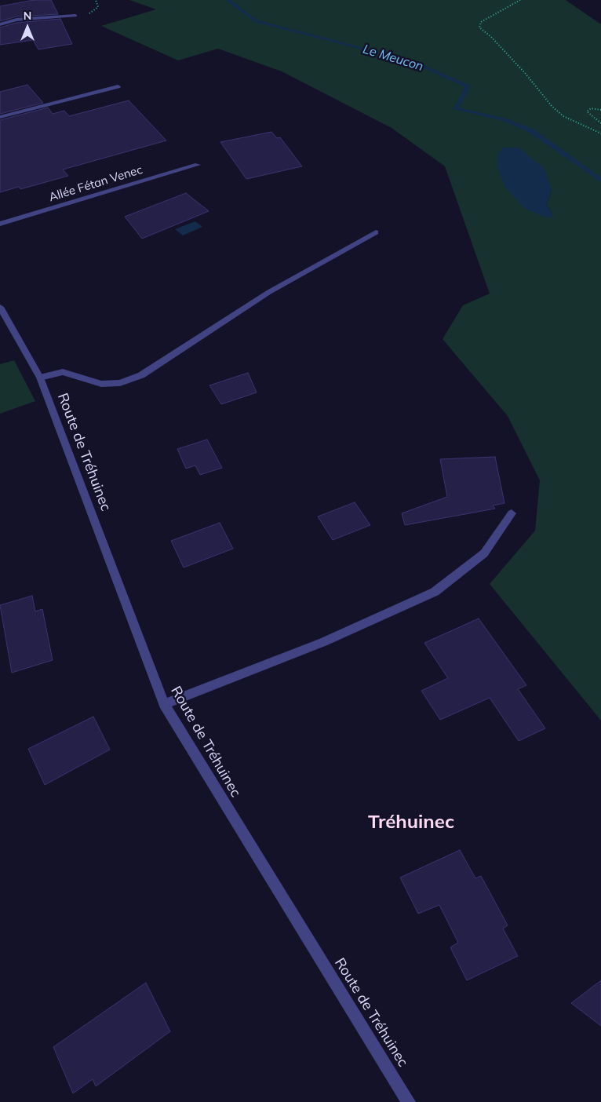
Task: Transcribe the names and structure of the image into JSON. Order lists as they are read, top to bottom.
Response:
{
  "streets": {
    "street": ["Allée Fétan Venec", "Route de Tréhuinec"]
  },
  "districts": ["Tréhuinec"],
  "water": ["Le Meucon"],
  "north": "top"
}
